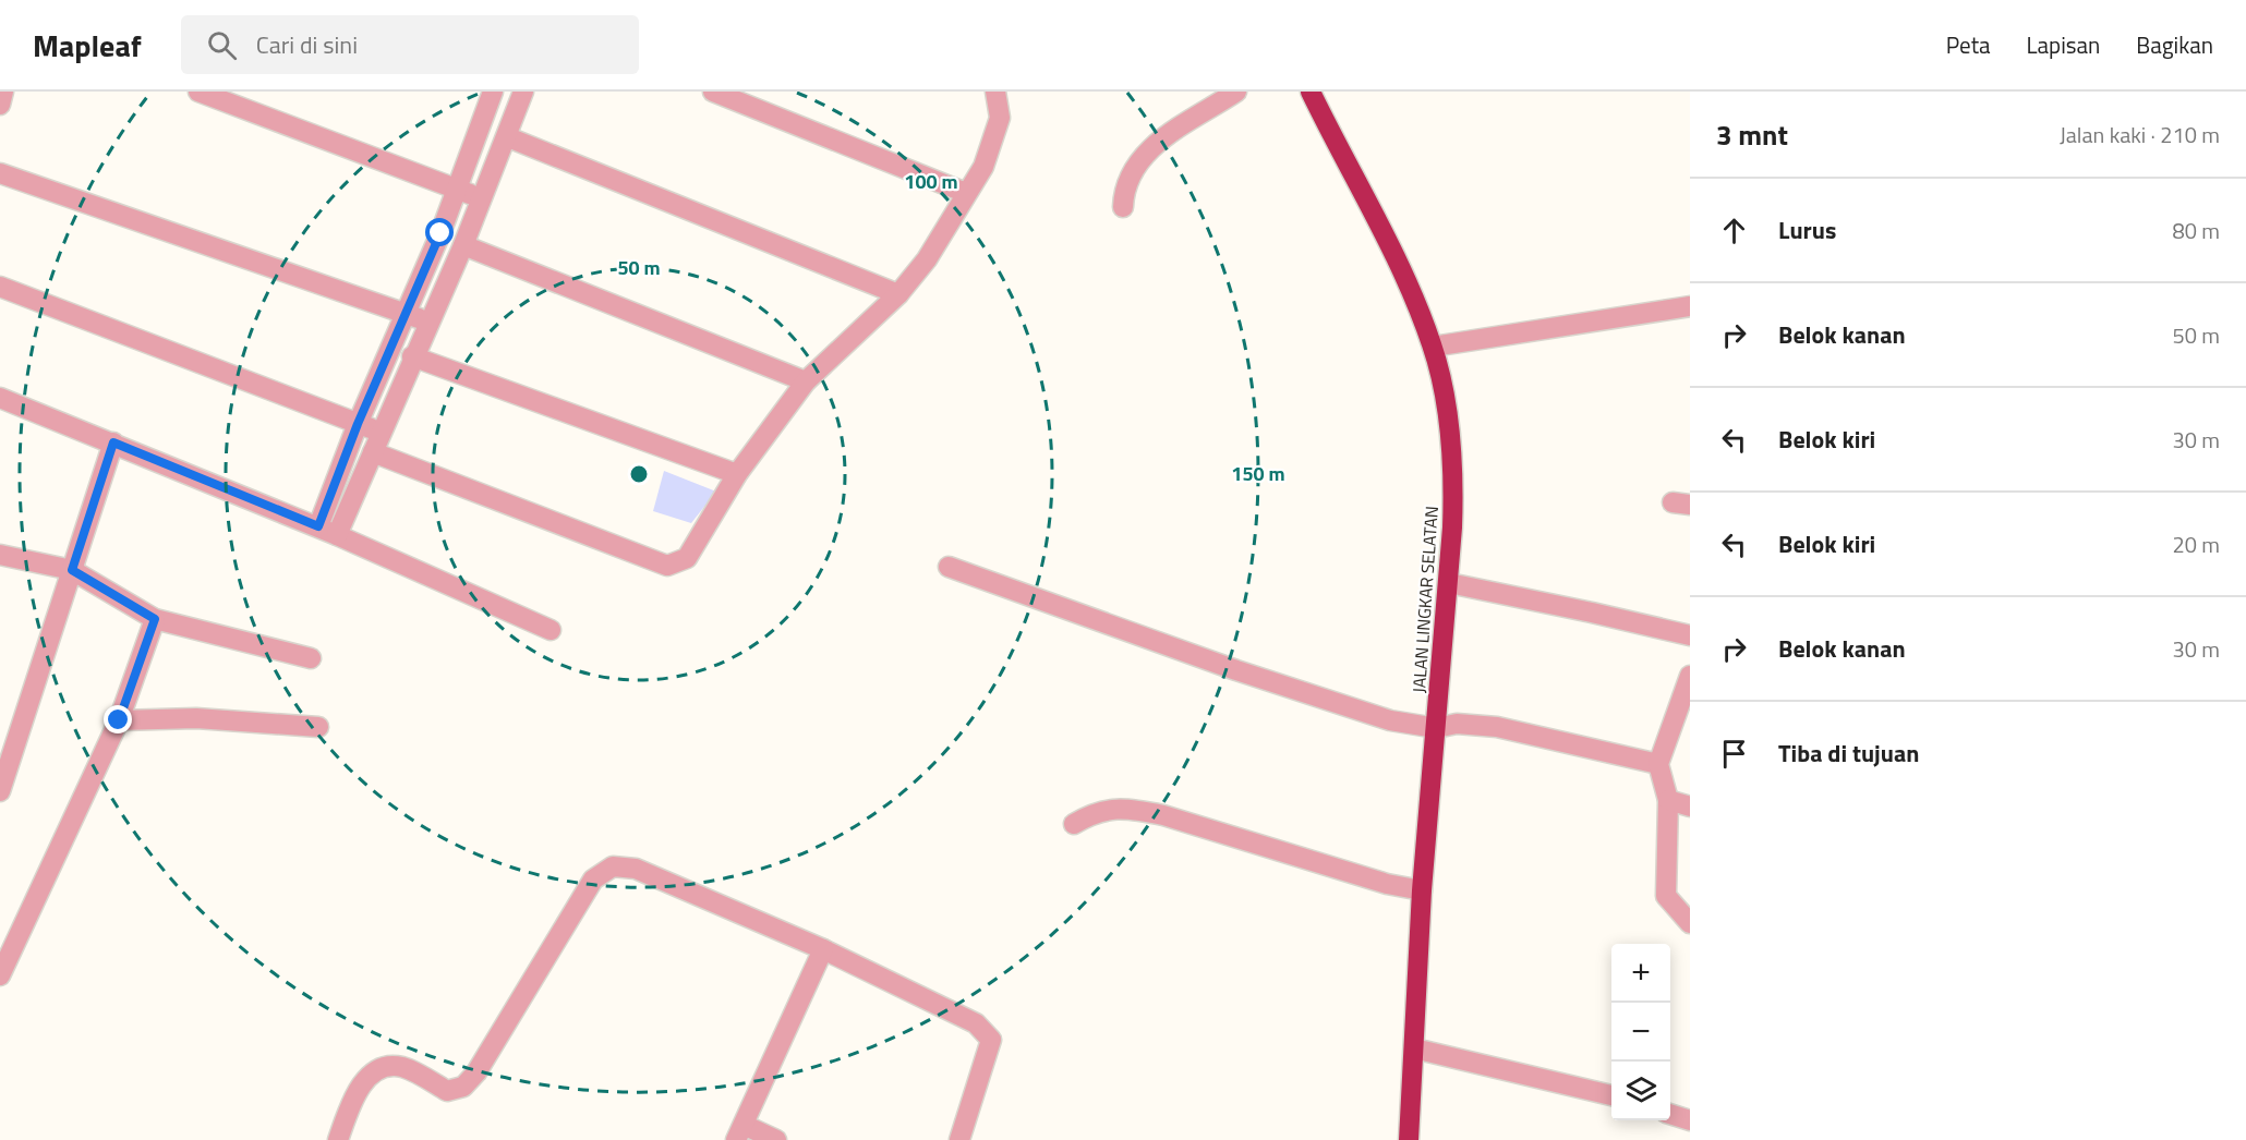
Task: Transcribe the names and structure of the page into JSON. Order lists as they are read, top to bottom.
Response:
{
  "streets": {
    "highway": ["JALAN LINGKAR SELATAN"]
  },
  "page": {
    "header": "Mapleaf",
    "search": "Cari di sini",
    "nav": ["Peta", "Lapisan", "Bagikan"],
    "heading": ["3 mnt", "Jalan kaki · 210 m"],
    "list": [
      ["Lurus", "80 m"],
      ["Belok kanan", "50 m"],
      ["Belok kiri", "30 m"],
      ["Belok kiri", "20 m"],
      ["Belok kanan", "30 m"],
      "Tiba di tujuan"
    ],
    "map_buttons": ["+", "−"]
  },
  "rings": ["100 m", "50 m", "150 m"]
}
